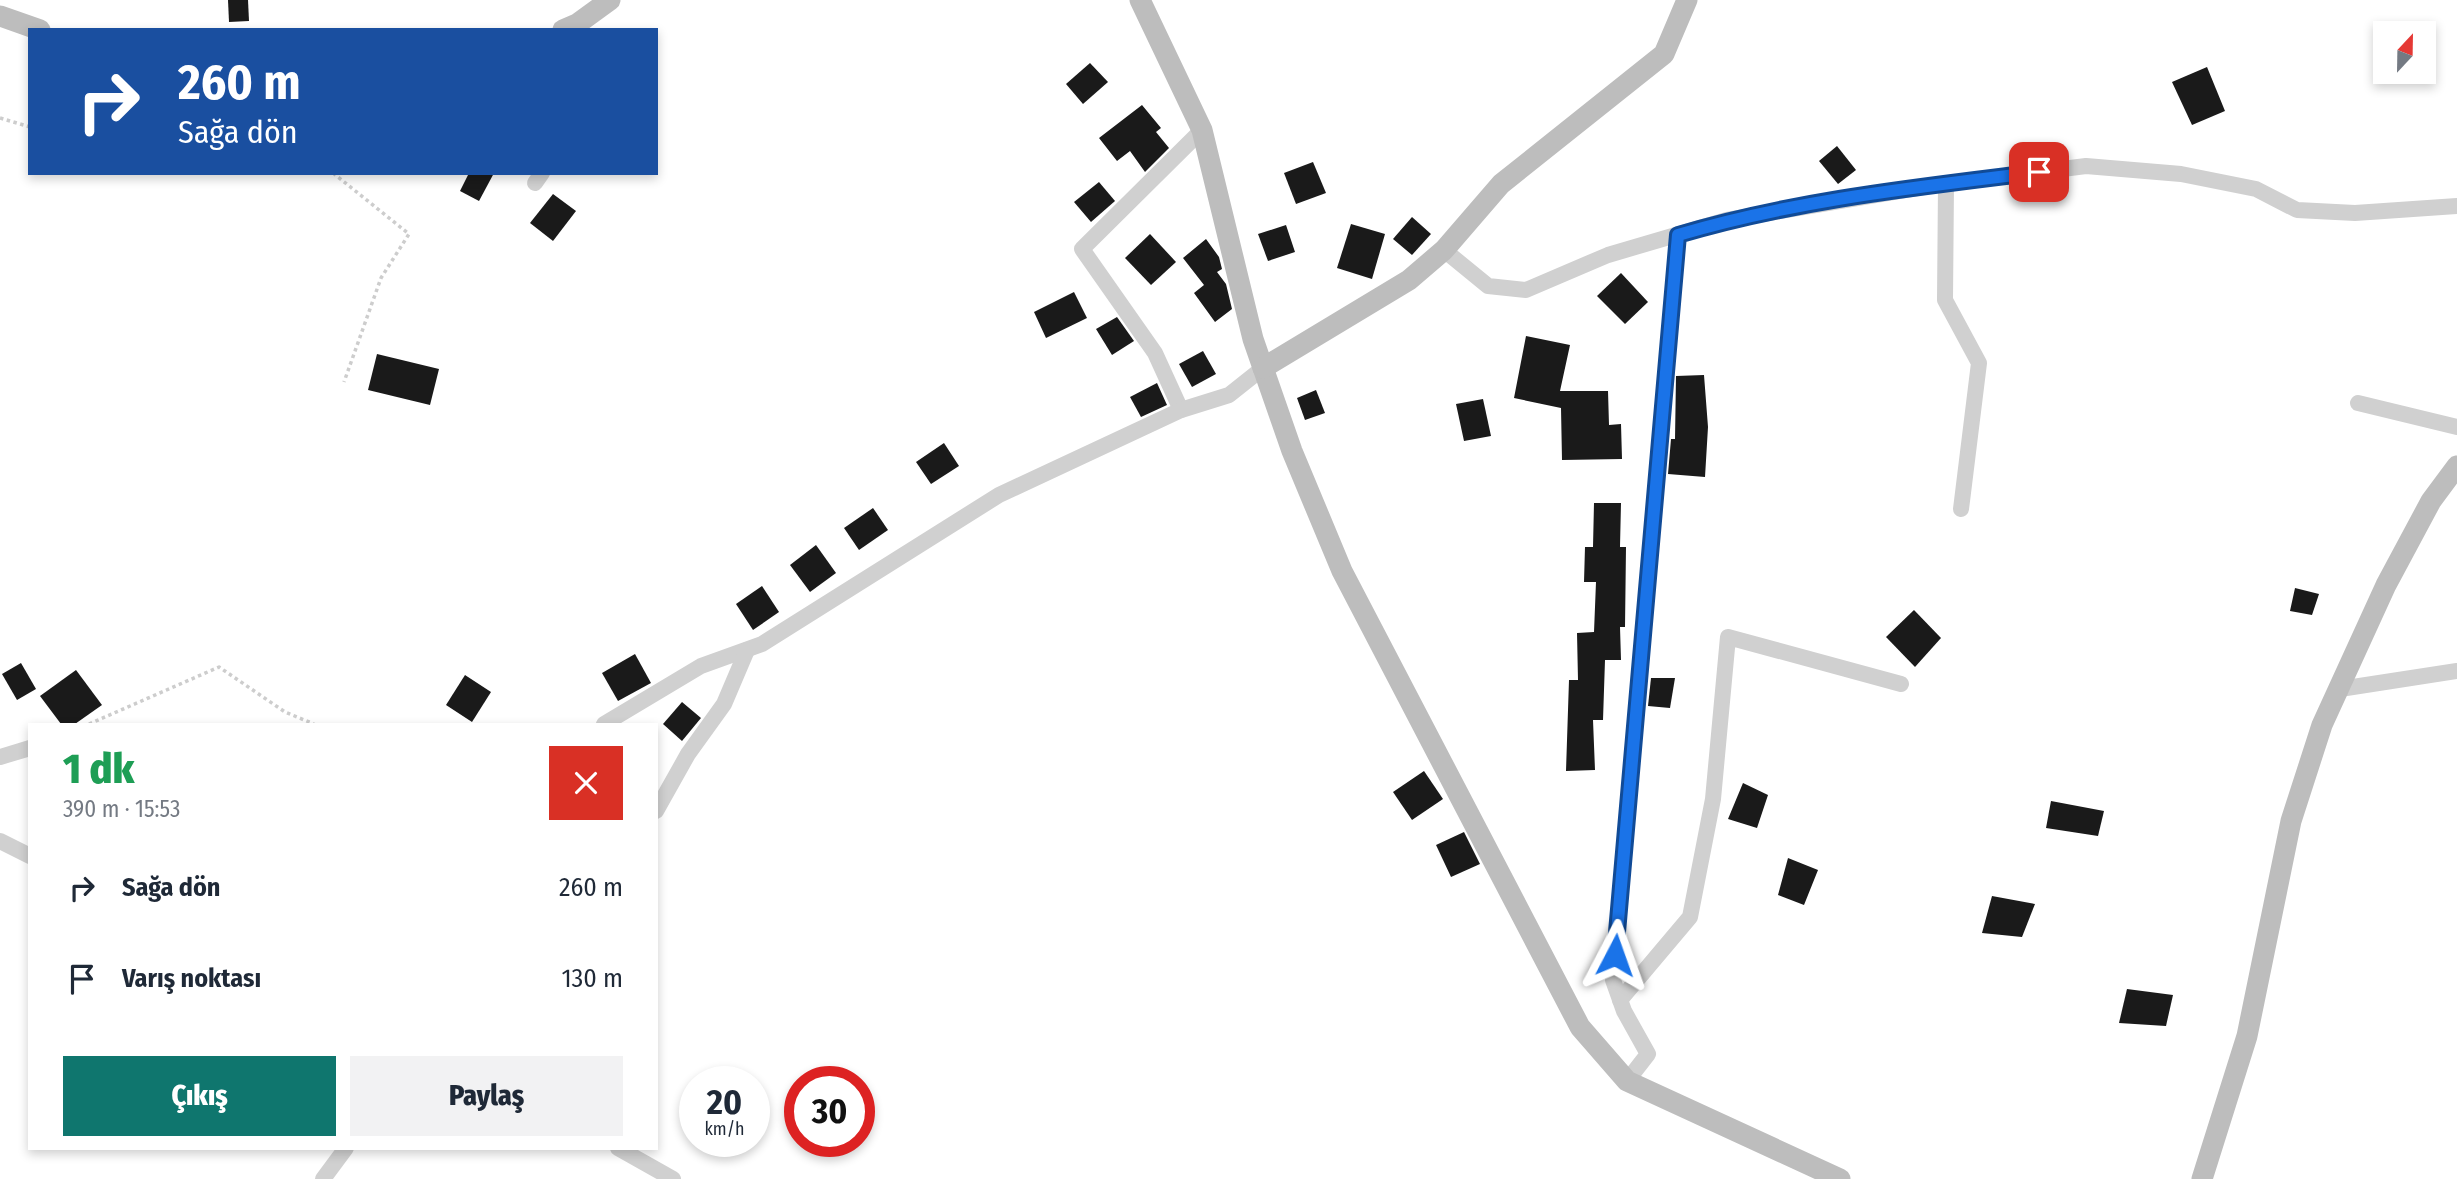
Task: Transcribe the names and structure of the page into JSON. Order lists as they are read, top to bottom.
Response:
{
  "north": "top",
  "page": {
    "turn": ["260 m", "Sağa dön"],
    "heading": ["1 dk", "390 m · 15:53"],
    "list": [
      {
        "name": "Sağa dön",
        "value": "260 m"
      },
      {
        "name": "Varış noktası",
        "value": "130 m"
      }
    ],
    "buttons": ["Çıkış", "Paylaş"],
    "speed": "20 km/h",
    "limit": "30"
  }
}
